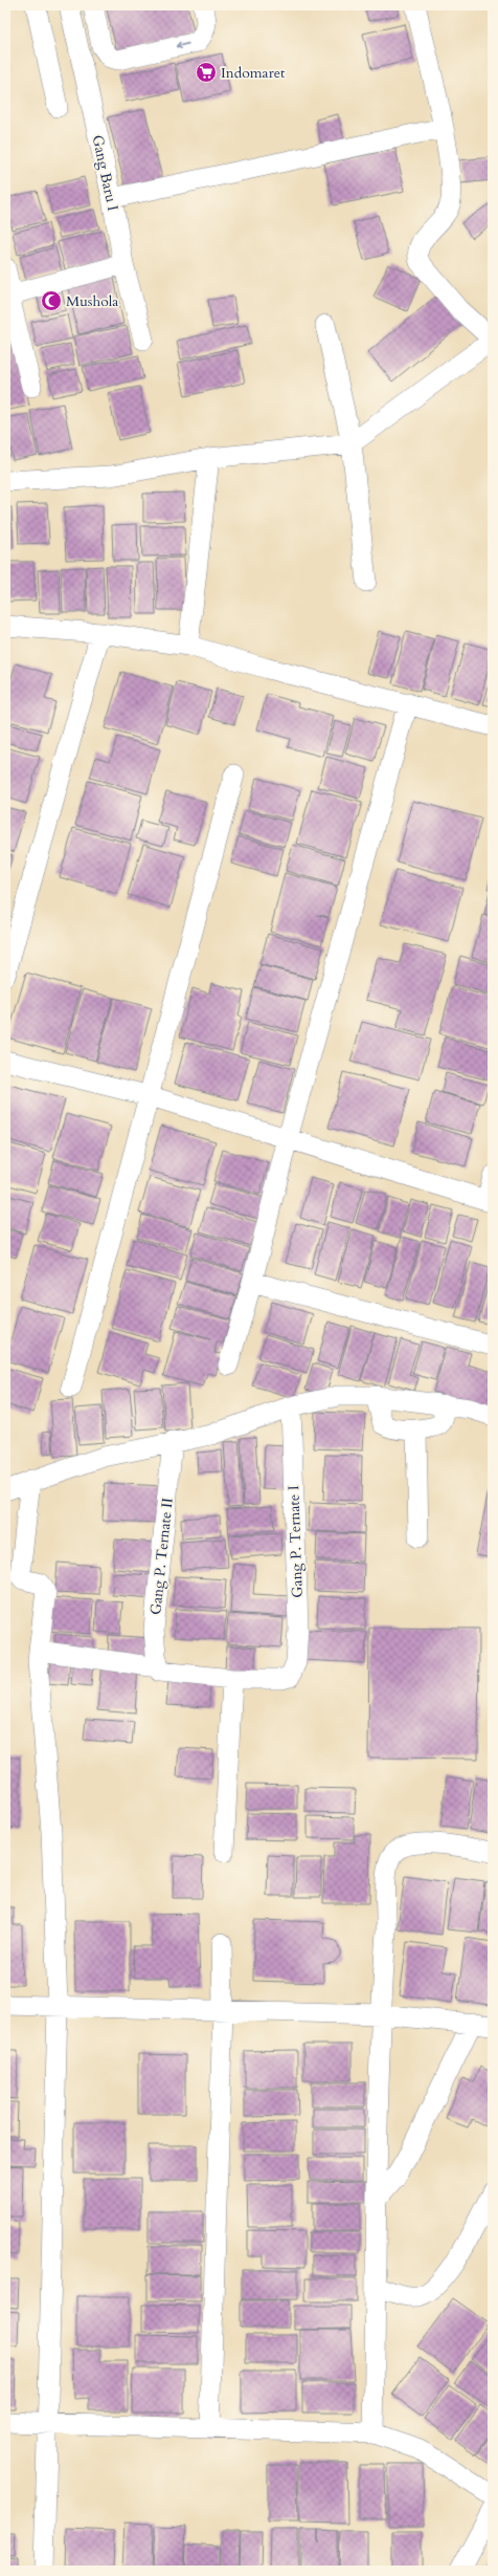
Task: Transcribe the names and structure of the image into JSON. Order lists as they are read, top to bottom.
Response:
{
  "streets": {
    "street": ["Gang Baru I", "Gang P. Ternate I", "Gang P. Ternate II"]
  },
  "places": {
    "supermarket": ["Indomaret"],
    "mosque": ["Mushola"]
  }
}
